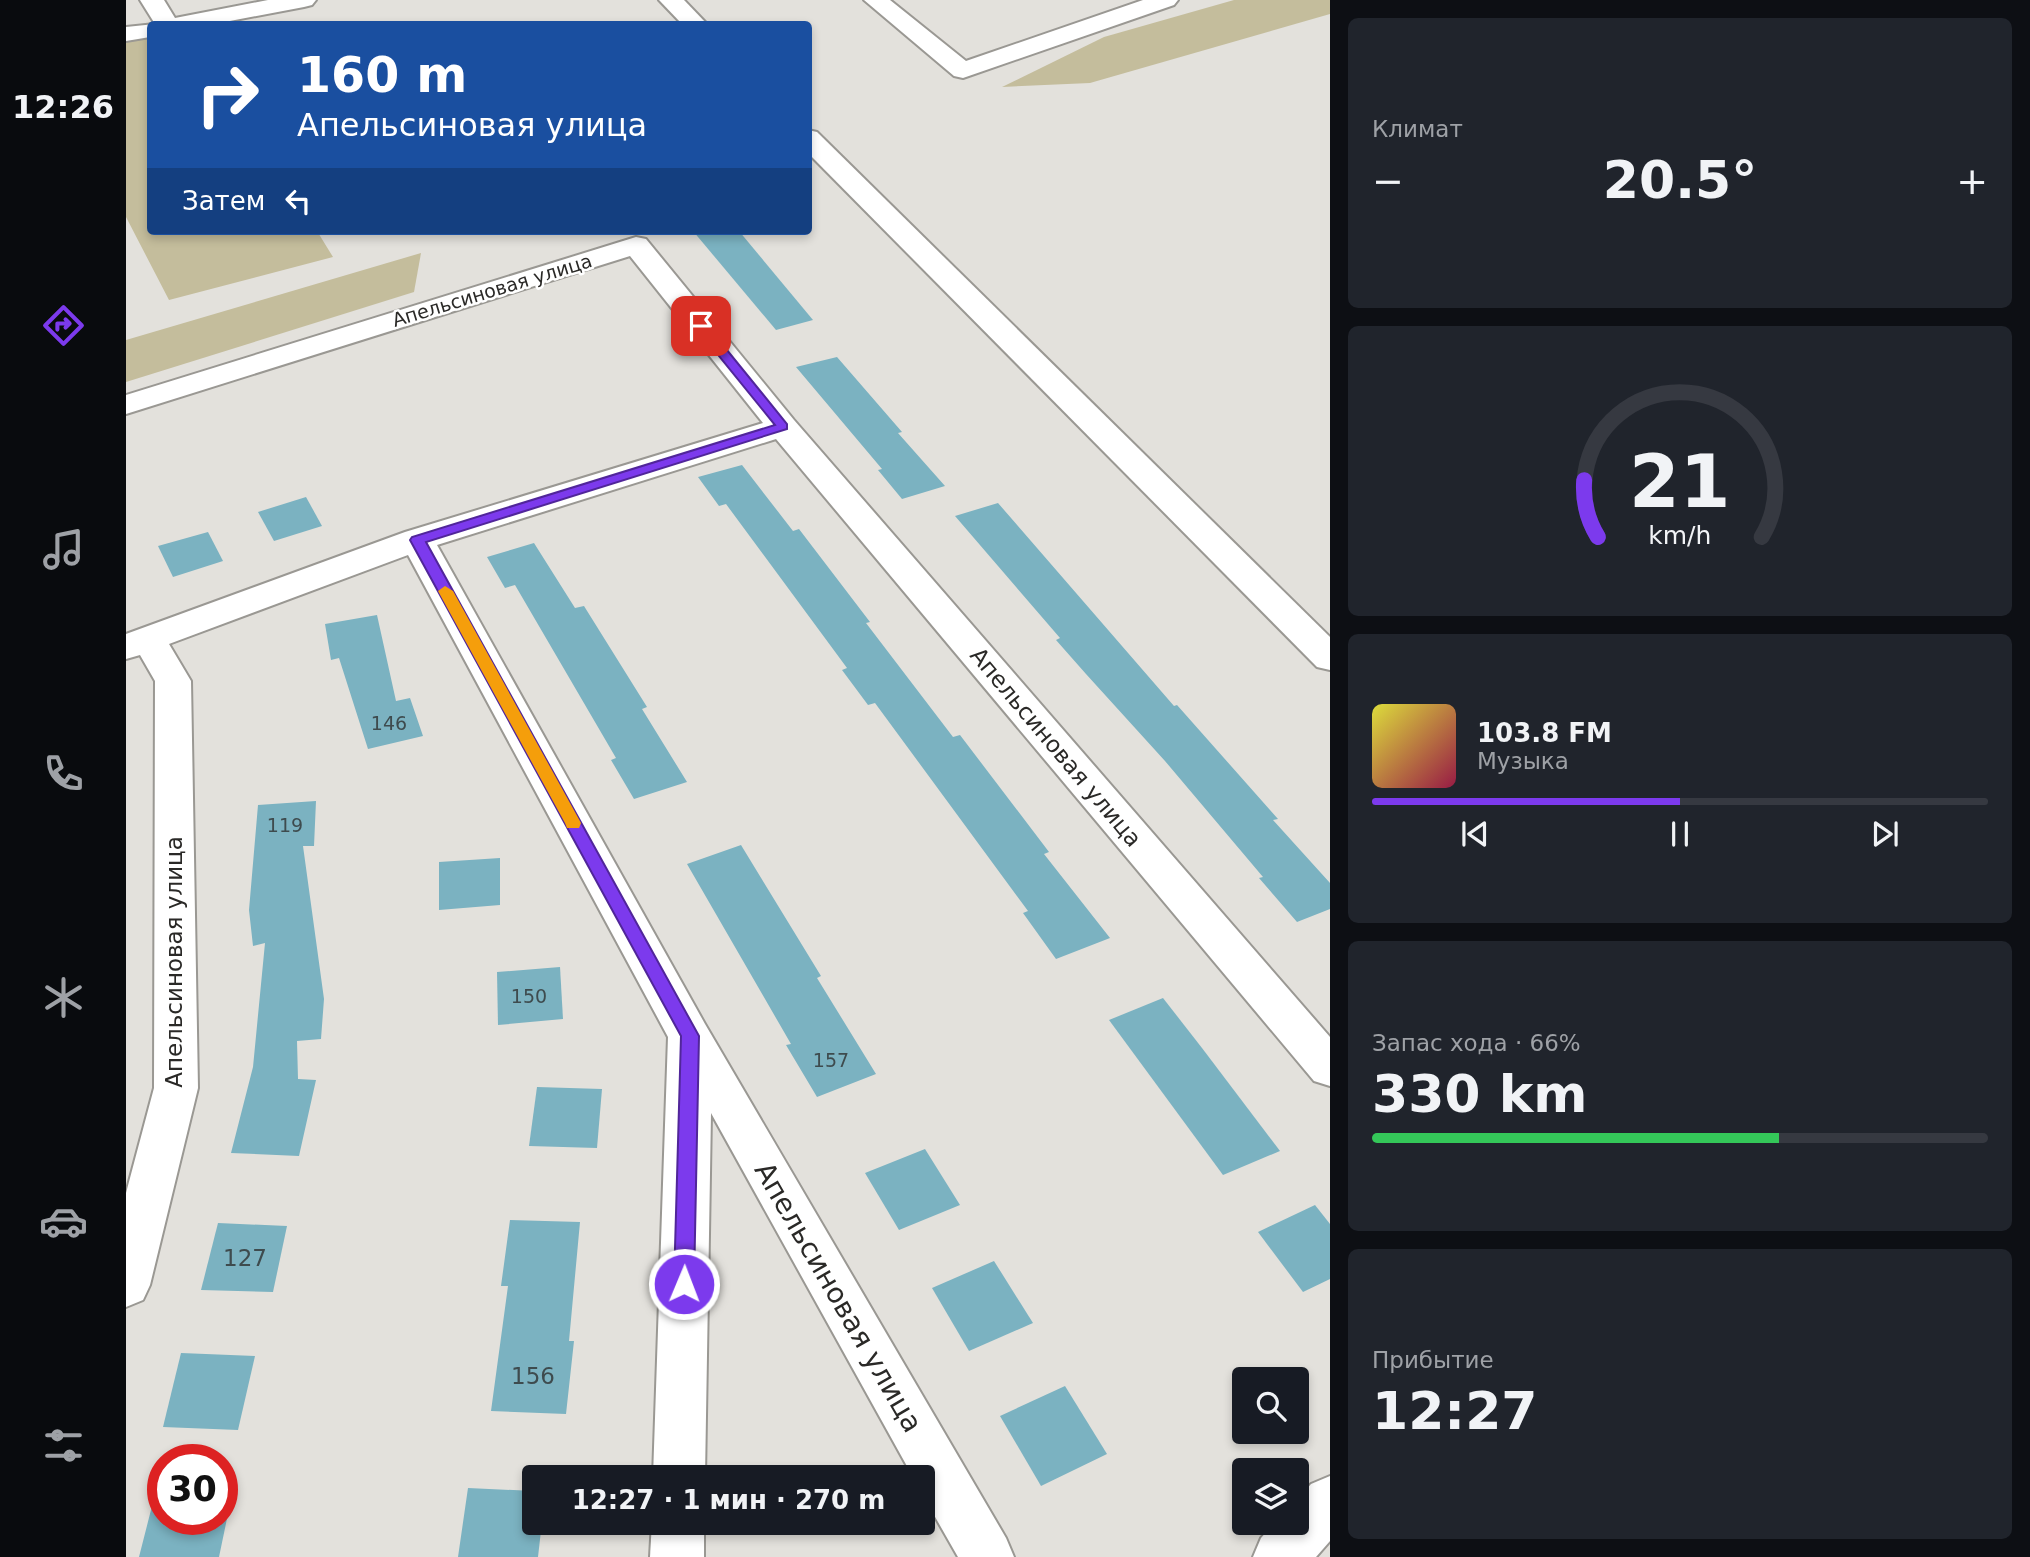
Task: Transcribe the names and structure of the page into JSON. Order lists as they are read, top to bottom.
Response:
{
  "streets": {
    "street": ["Апельсиновая улица"]
  },
  "house_numbers": [
    "146",
    "119",
    "150",
    "157",
    "127",
    "156"
  ],
  "page": {
    "tabs": "12:26",
    "tile": [
      "Климат",
      ["Запас хода · 66%", "330 km"],
      ["Прибытие", "12:27"]
    ],
    "turn": ["160 m", "Апельсиновая улица"],
    "heat": ["−", "20.5°", "+"],
    "then": "Затем",
    "song": ["103.8 FM", "Музыка"],
    "limit": "30",
    "trip": "12:27 · 1 мин · 270 m",
    "gauge": ["21", "km/h"]
  }
}
